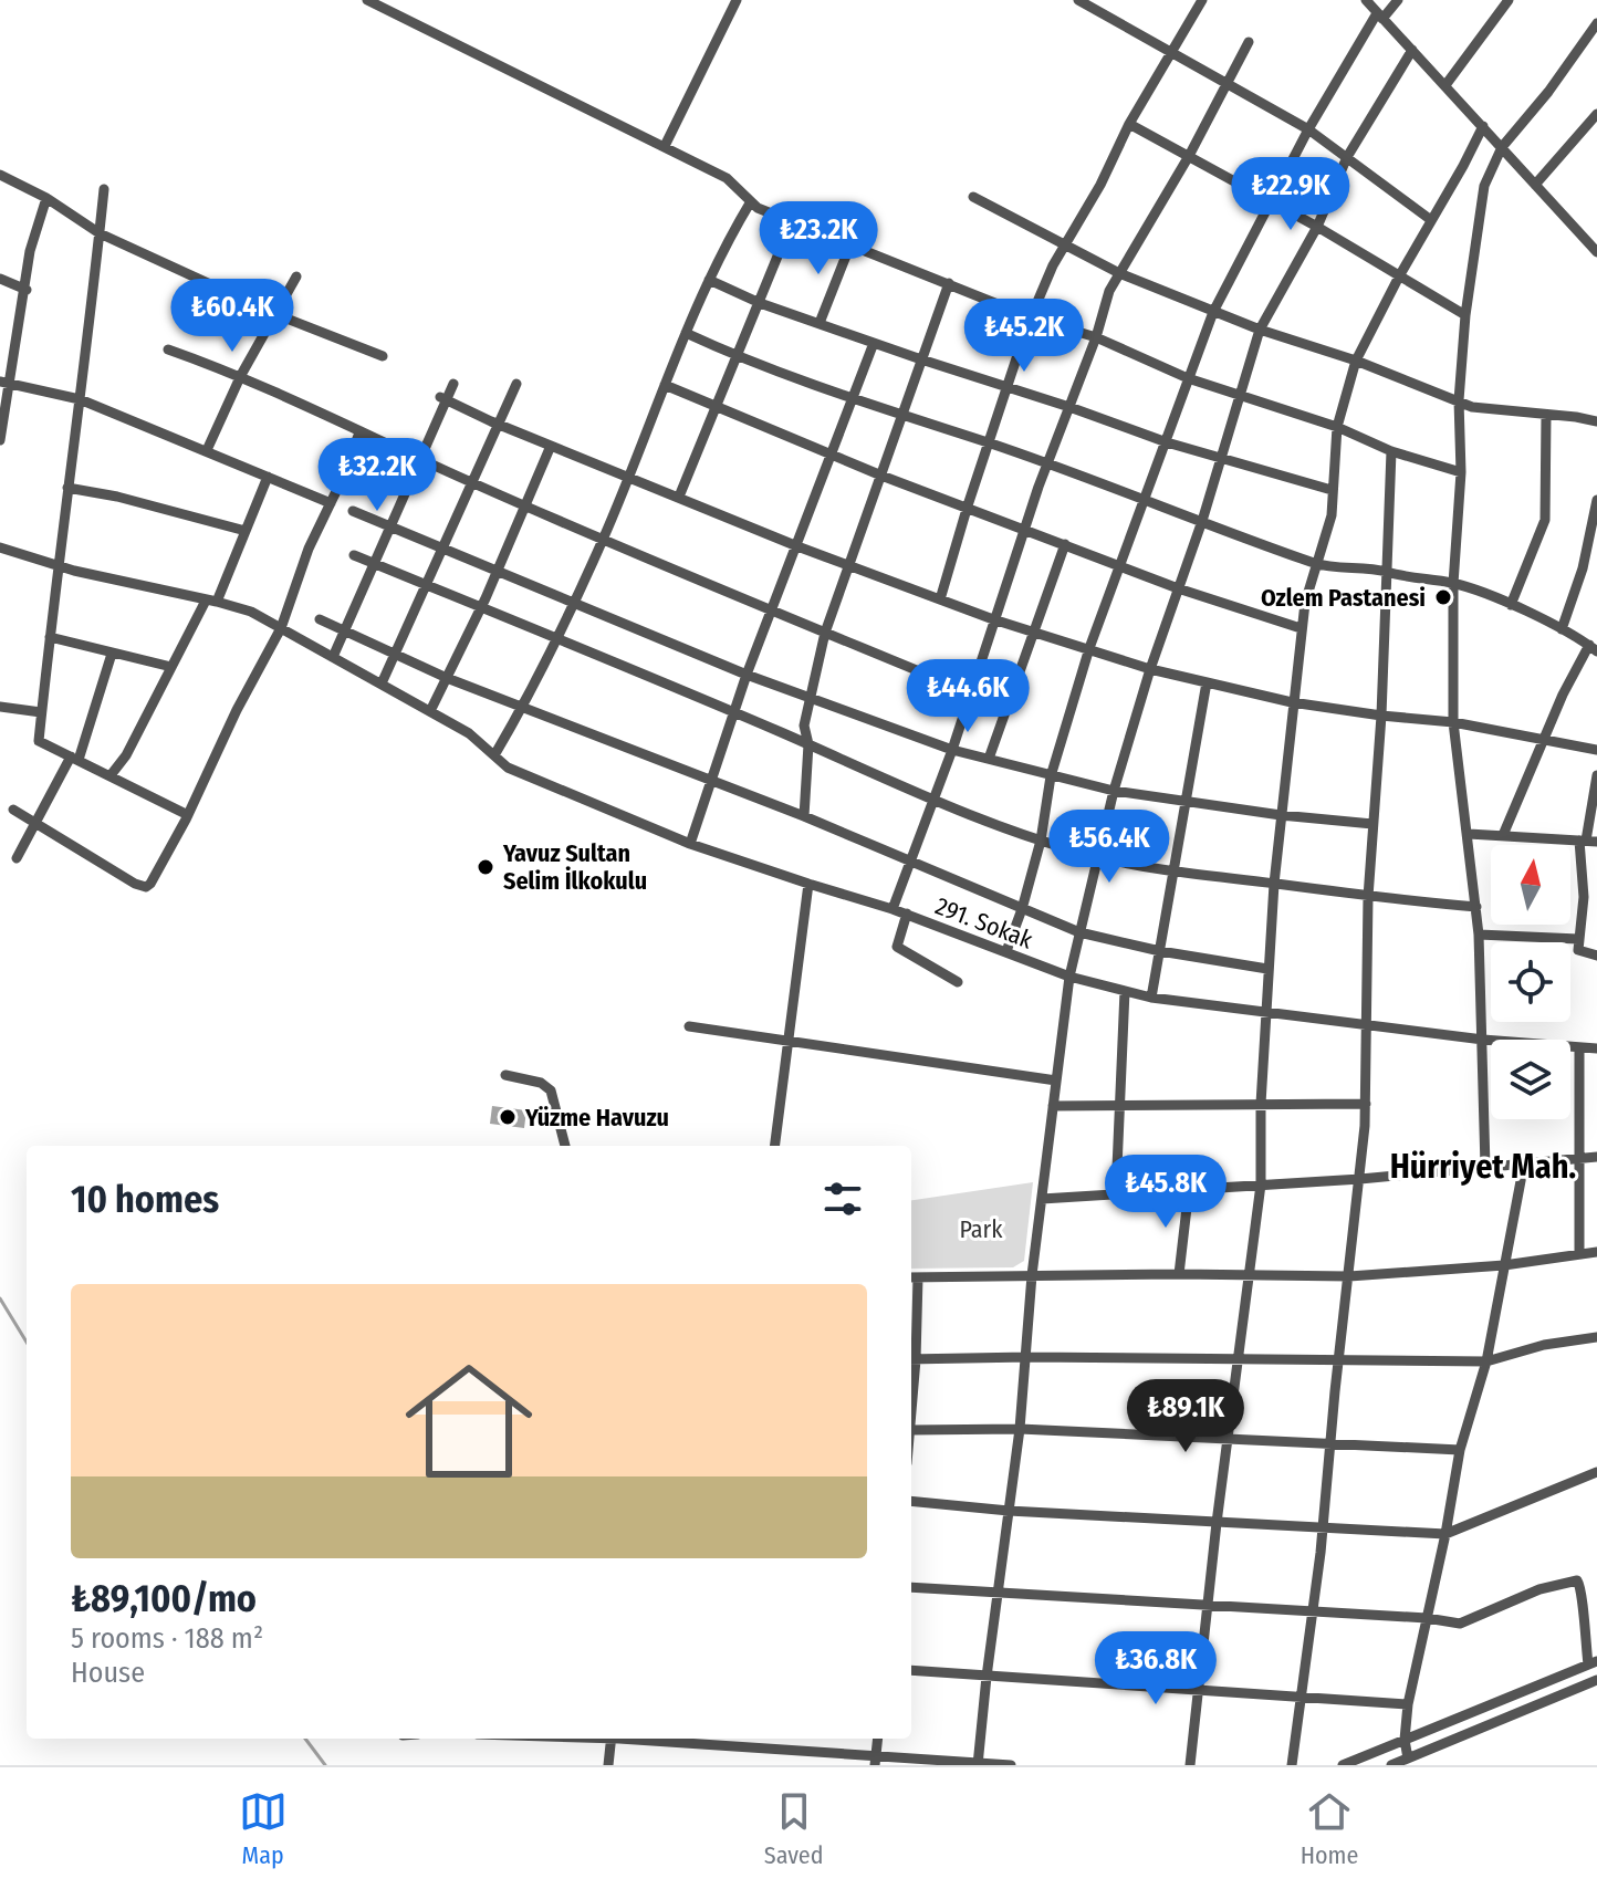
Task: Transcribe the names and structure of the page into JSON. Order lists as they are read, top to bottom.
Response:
{
  "streets": {
    "street": ["291. Sokak"]
  },
  "districts": ["Hürriyet Mah."],
  "parks": ["Park"],
  "places": ["Ozlem Pastanesi", "Yavuz Sultan Selim İlkokulu", "Yüzme Havuzu"],
  "north": "top",
  "page": {
    "price": [
      "₺22.9K",
      "₺23.2K",
      "₺60.4K",
      "₺45.2K",
      "₺32.2K",
      "₺44.6K",
      "₺56.4K",
      "₺45.8K",
      "₺89.1K",
      "₺36.8K"
    ],
    "heading": "10 homes",
    "list": [
      {
        "name": "₺89,100/mo",
        "note": "5 rooms · 188 m² · House"
      }
    ],
    "tabs": ["Map", "Saved", "Home"]
  }
}
